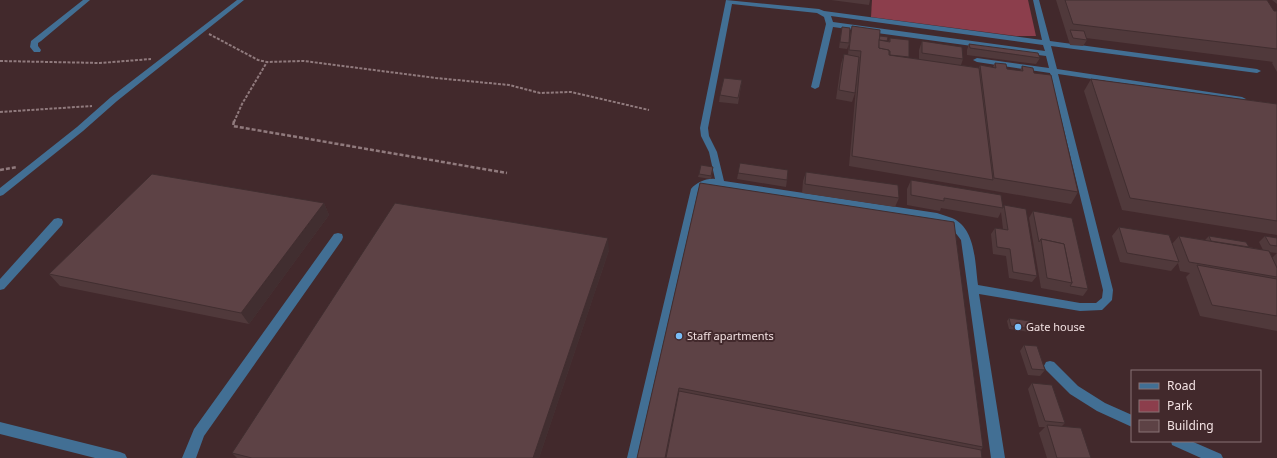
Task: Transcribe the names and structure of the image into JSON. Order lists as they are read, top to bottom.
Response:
{
  "places": ["Gate house", "Staff apartments"],
  "legend": ["Road", "Park", "Building"]
}
